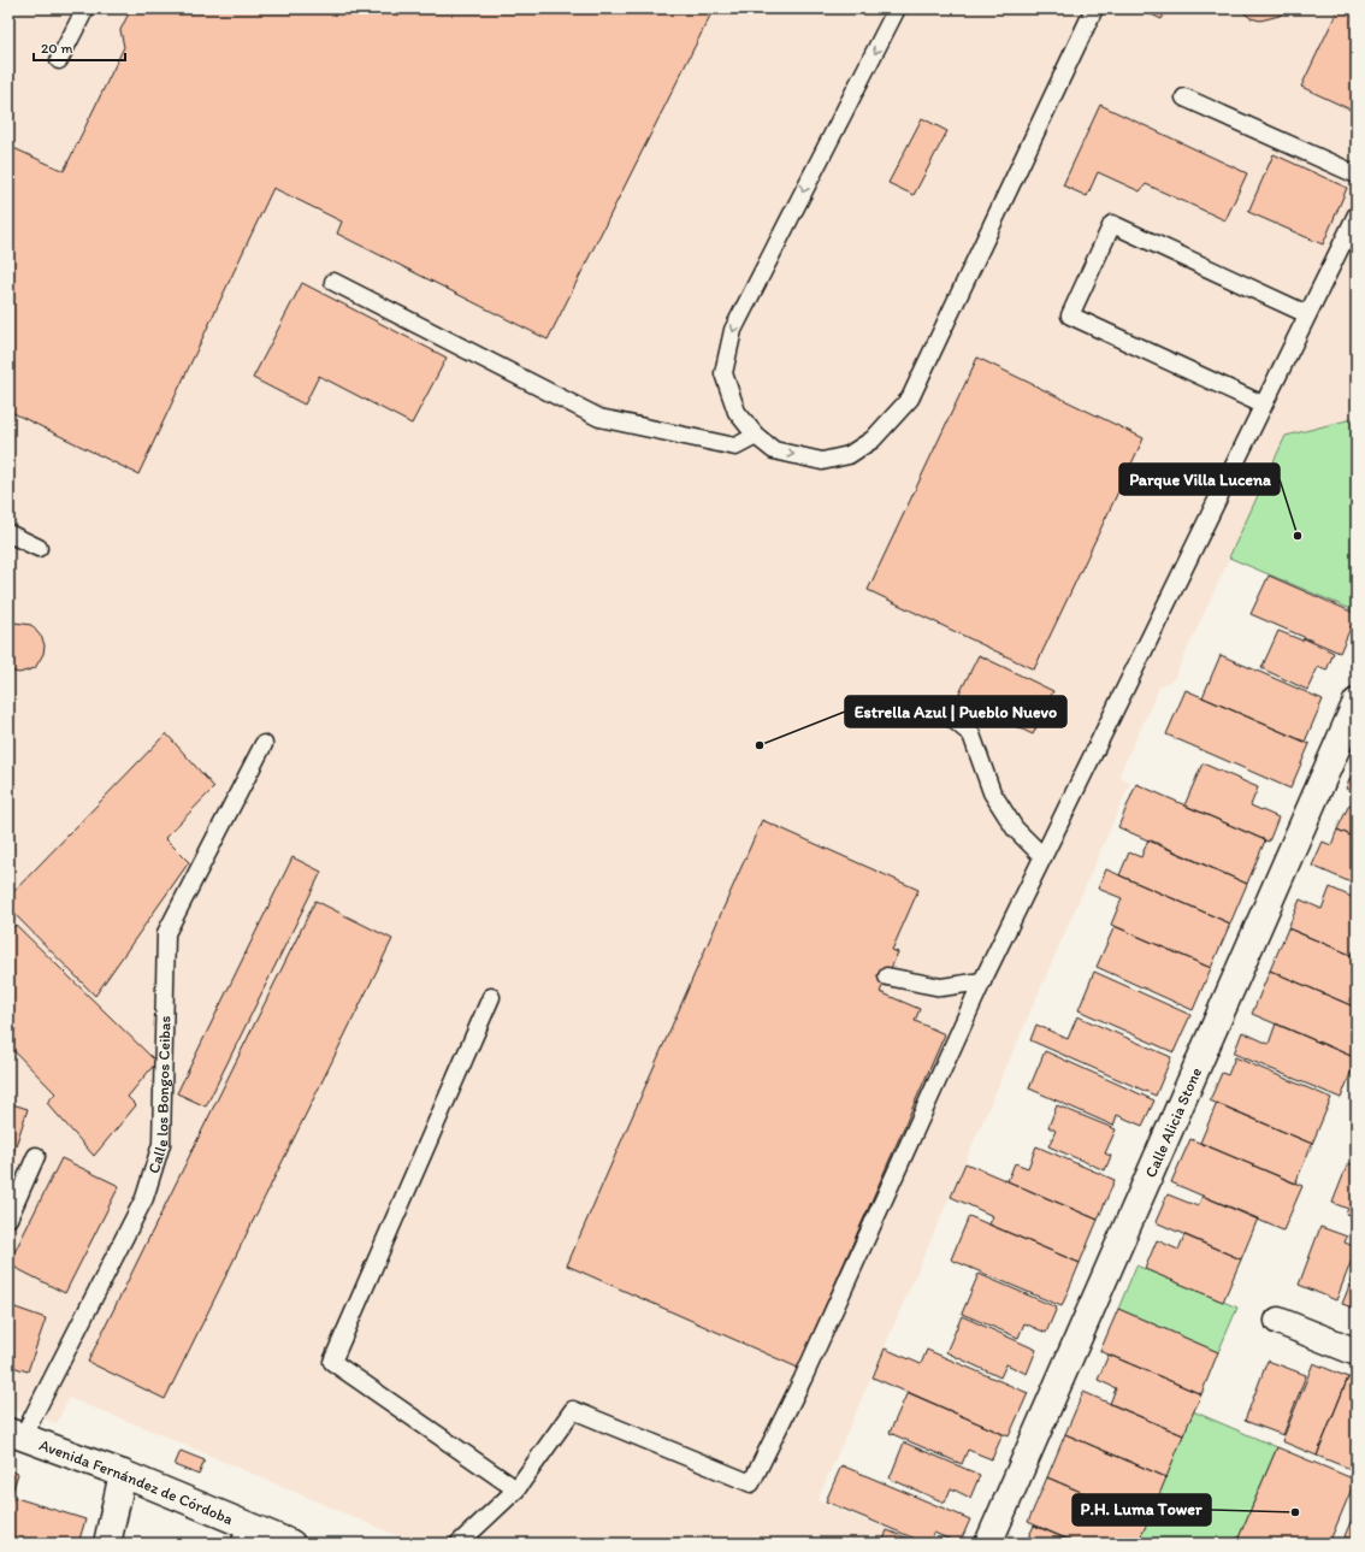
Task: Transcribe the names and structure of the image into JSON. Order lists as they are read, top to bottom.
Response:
{
  "streets": {
    "street": ["Calle Alicia Stone", "Avenida Fernández de Córdoba"],
    "lane": ["Calle los Bongos Ceibas"]
  },
  "crossings": [
    ["Calle los Bongos Ceibas", "Avenida Fernández de Córdoba"]
  ],
  "places": ["Parque Villa Lucena", "Estrella Azul | Pueblo Nuevo", "P.H. Luma Tower"],
  "scale_bar": "20 m"
}
